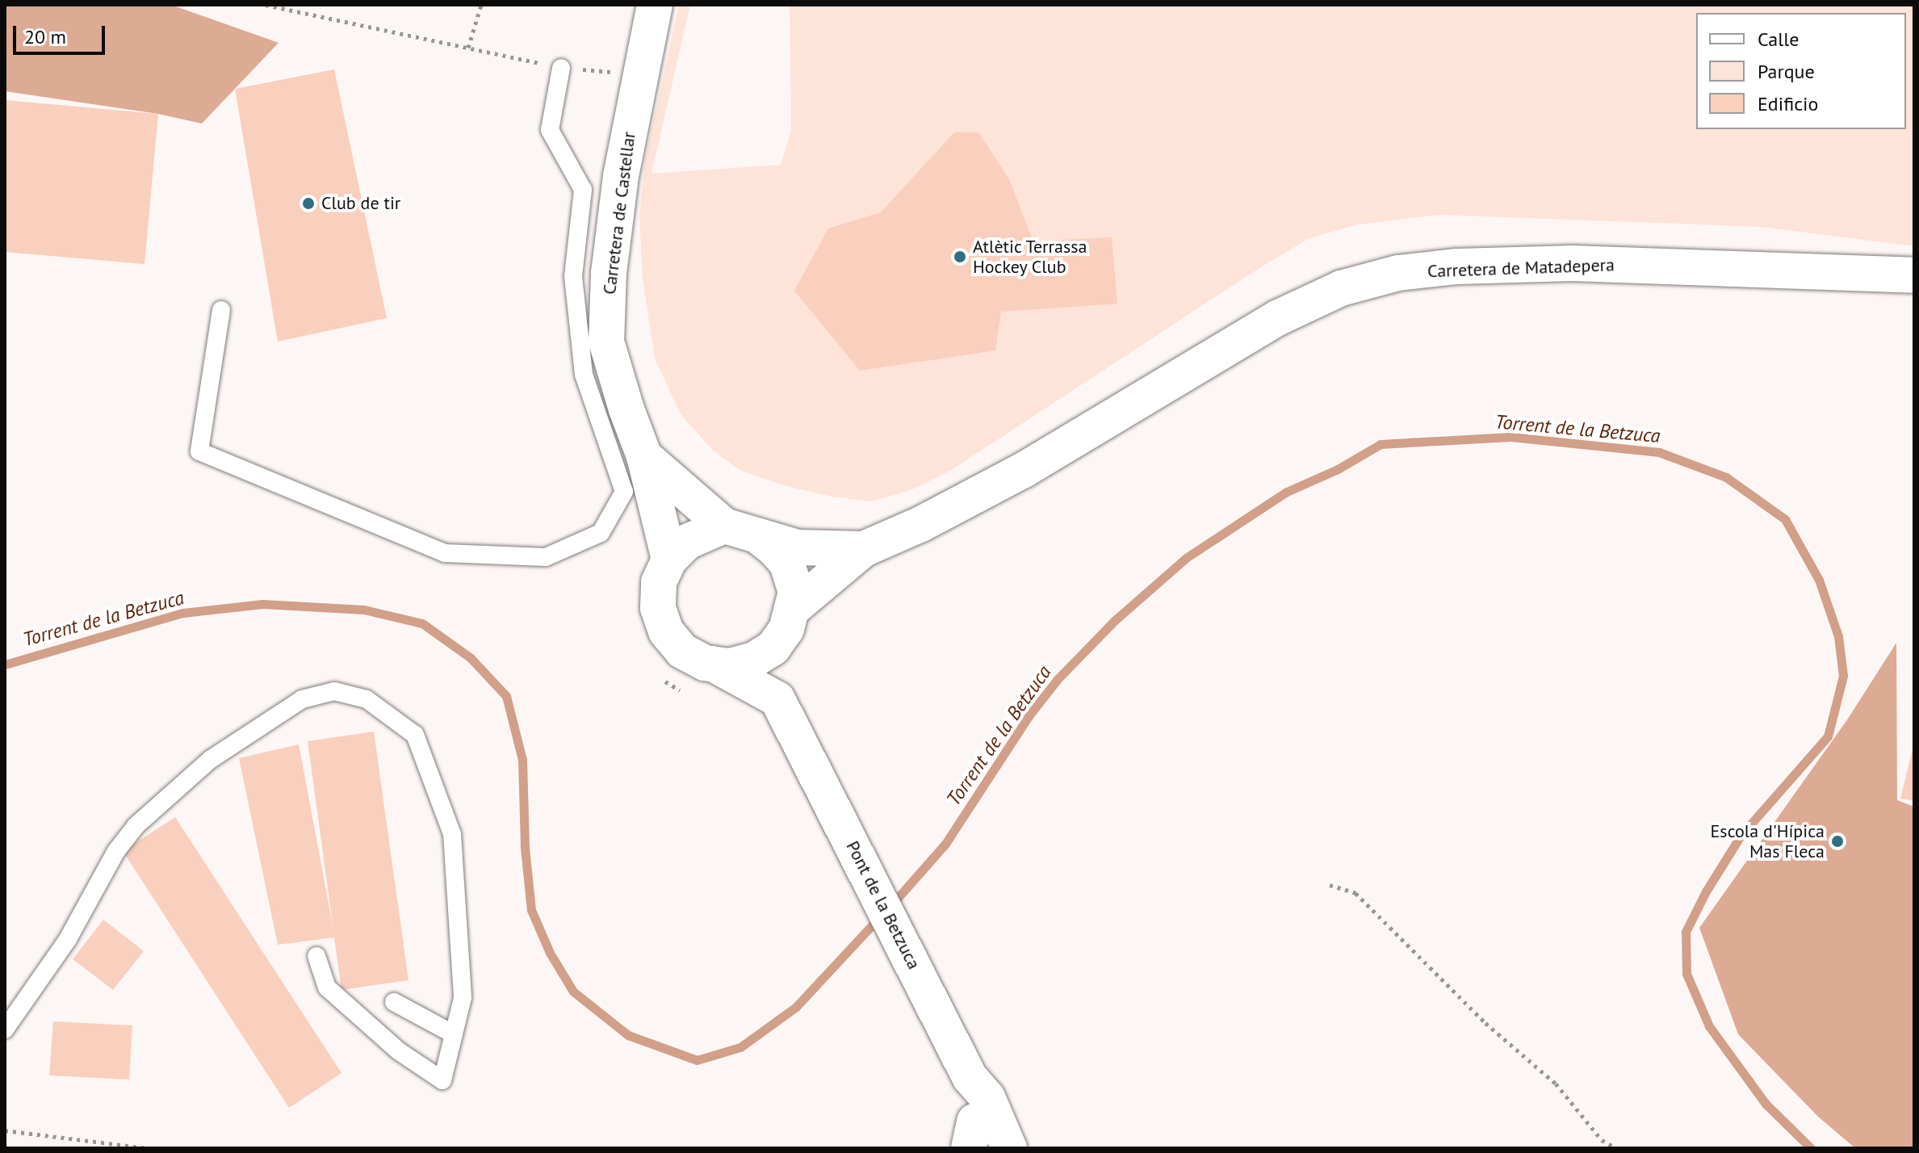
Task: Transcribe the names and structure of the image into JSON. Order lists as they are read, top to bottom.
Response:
{
  "streets": {
    "street": ["Carretera de Castellar", "Carretera de Matadepera", "Pont de la Betzuca"]
  },
  "water": ["Torrent de la Betzuca"],
  "places": ["Club de tir", "Atlètic Terrassa Hockey Club", "Escola d'Hípica Mas Fleca"],
  "legend": ["Calle", "Parque", "Edificio"],
  "scale_bar": "20 m"
}
